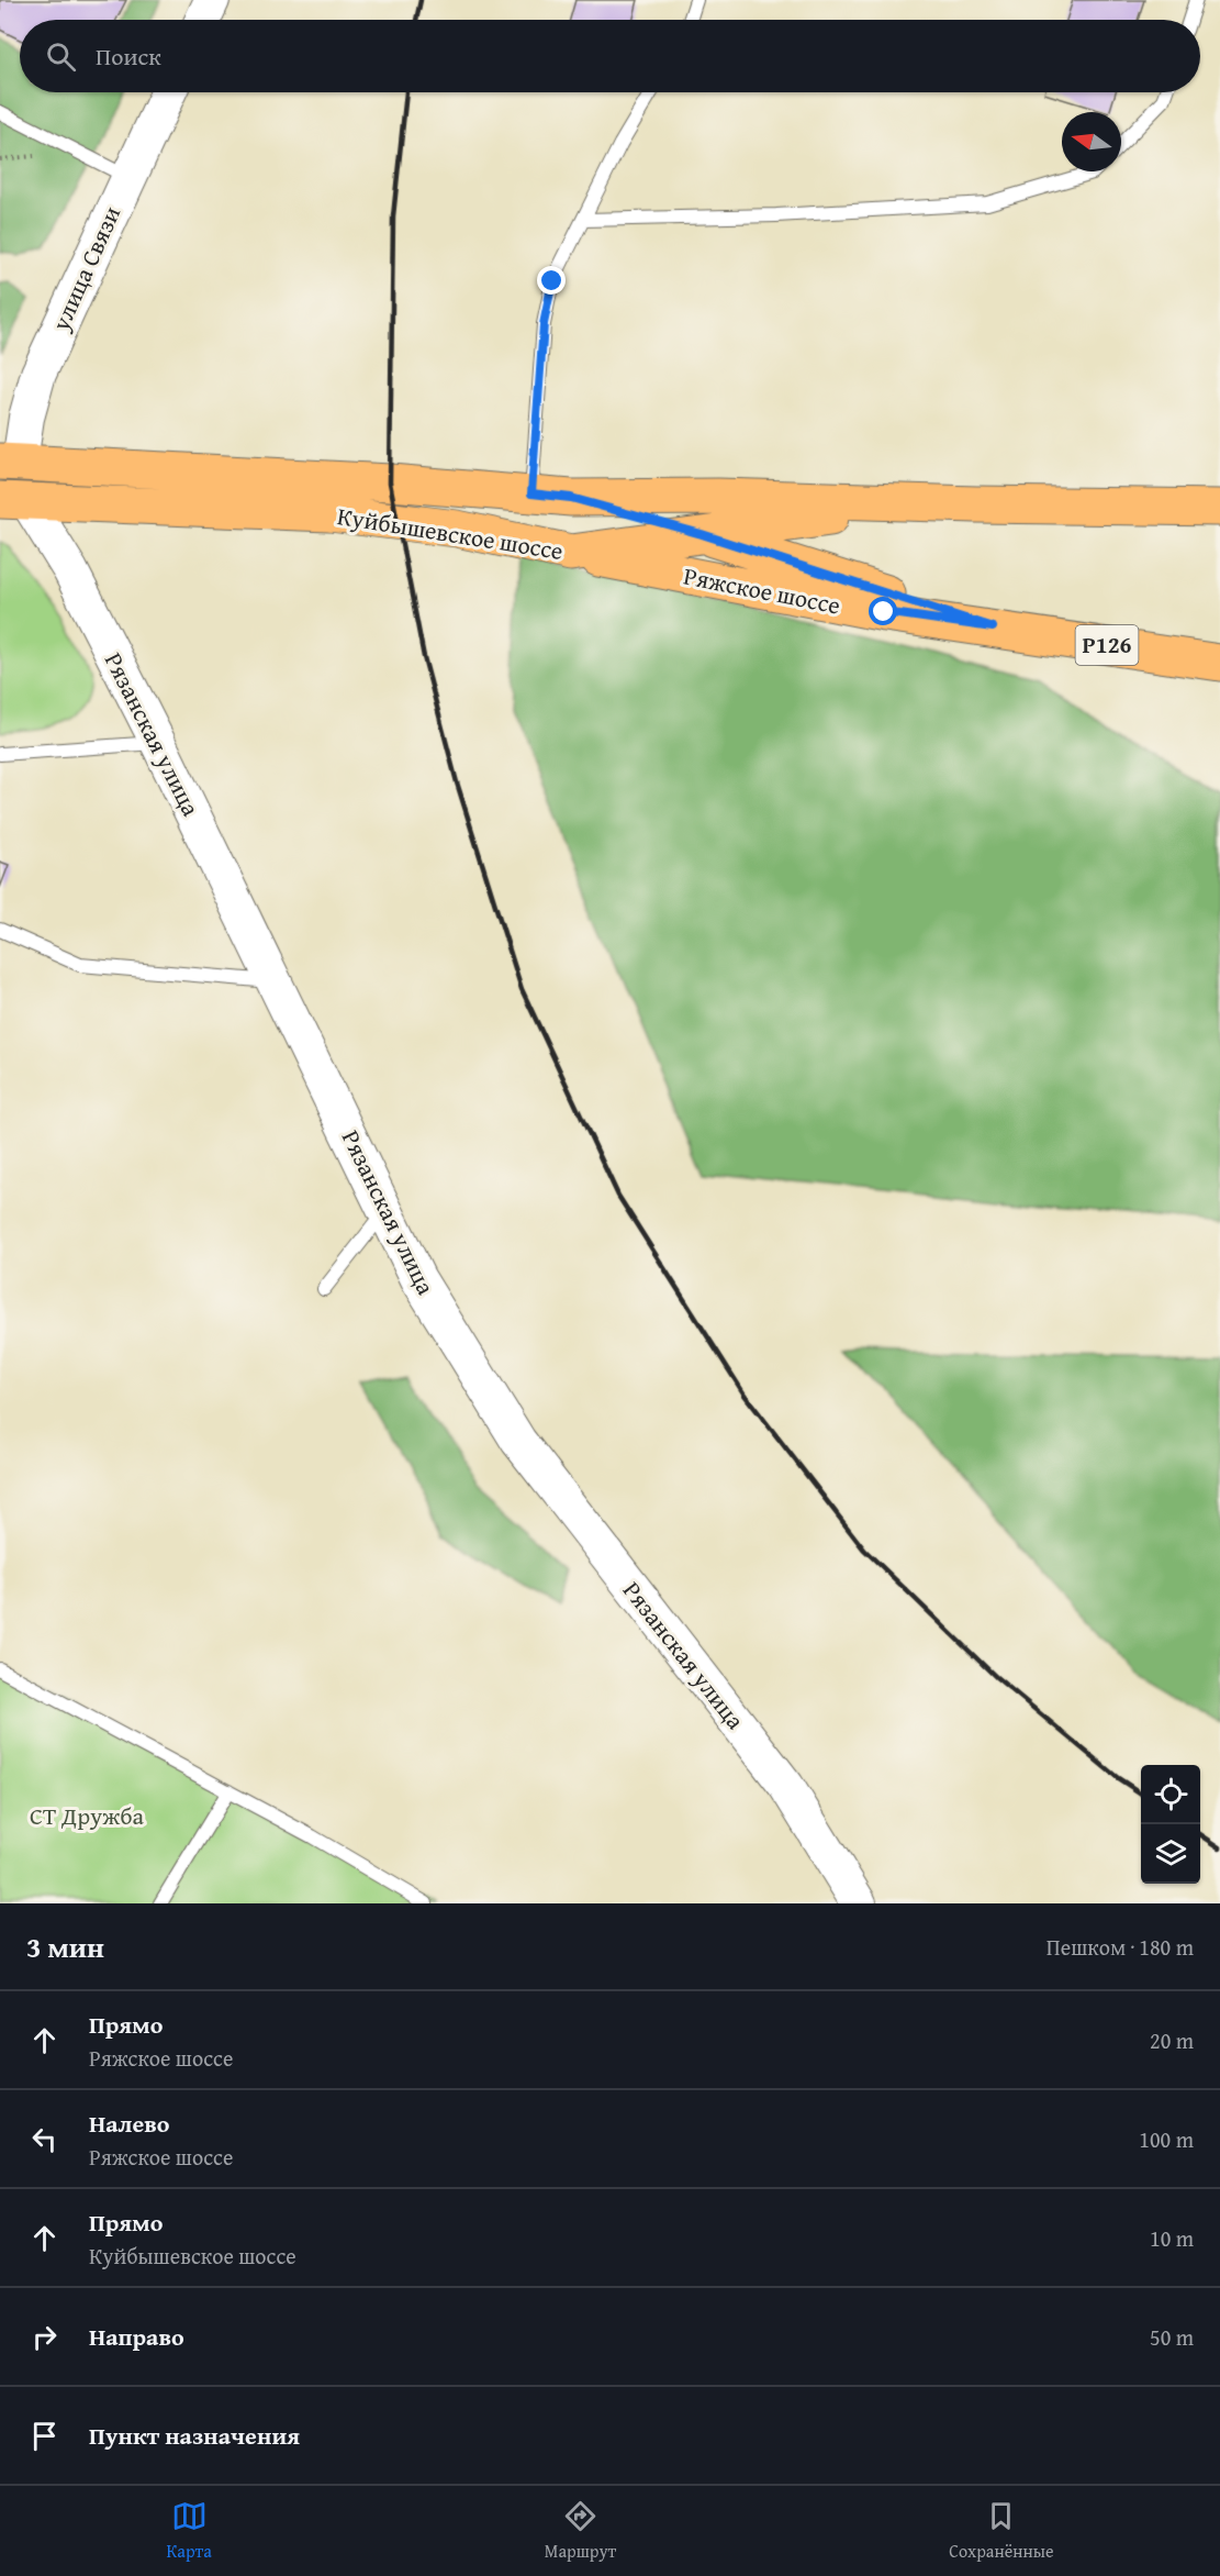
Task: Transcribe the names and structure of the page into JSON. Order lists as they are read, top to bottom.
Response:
{
  "streets": {
    "main road": [
      "Куйбышевское шоссе",
      "Ряжское шоссе",
      "Р126",
      "Рязанская улица"
    ],
    "street": ["улица Связи"]
  },
  "crossings": [
    ["улица Связи", "Куйбышевское шоссе"],
    ["улица Связи", "Рязанская улица"],
    ["Куйбышевское шоссе", "Ряжское шоссе"],
    ["Куйбышевское шоссе", "Рязанская улица"]
  ],
  "parks": ["СТ Дружба"],
  "north": "left",
  "page": {
    "search": "Поиск",
    "heading": ["3 мин", "Пешком · 180 m"],
    "list": [
      ["Прямо", "Ряжское шоссе", "20 m"],
      ["Налево", "Ряжское шоссе", "100 m"],
      ["Прямо", "Куйбышевское шоссе", "10 m"],
      ["Направо", "50 m"],
      "Пункт назначения"
    ],
    "nav": ["Карта", "Маршрут", "Сохранённые"]
  }
}
